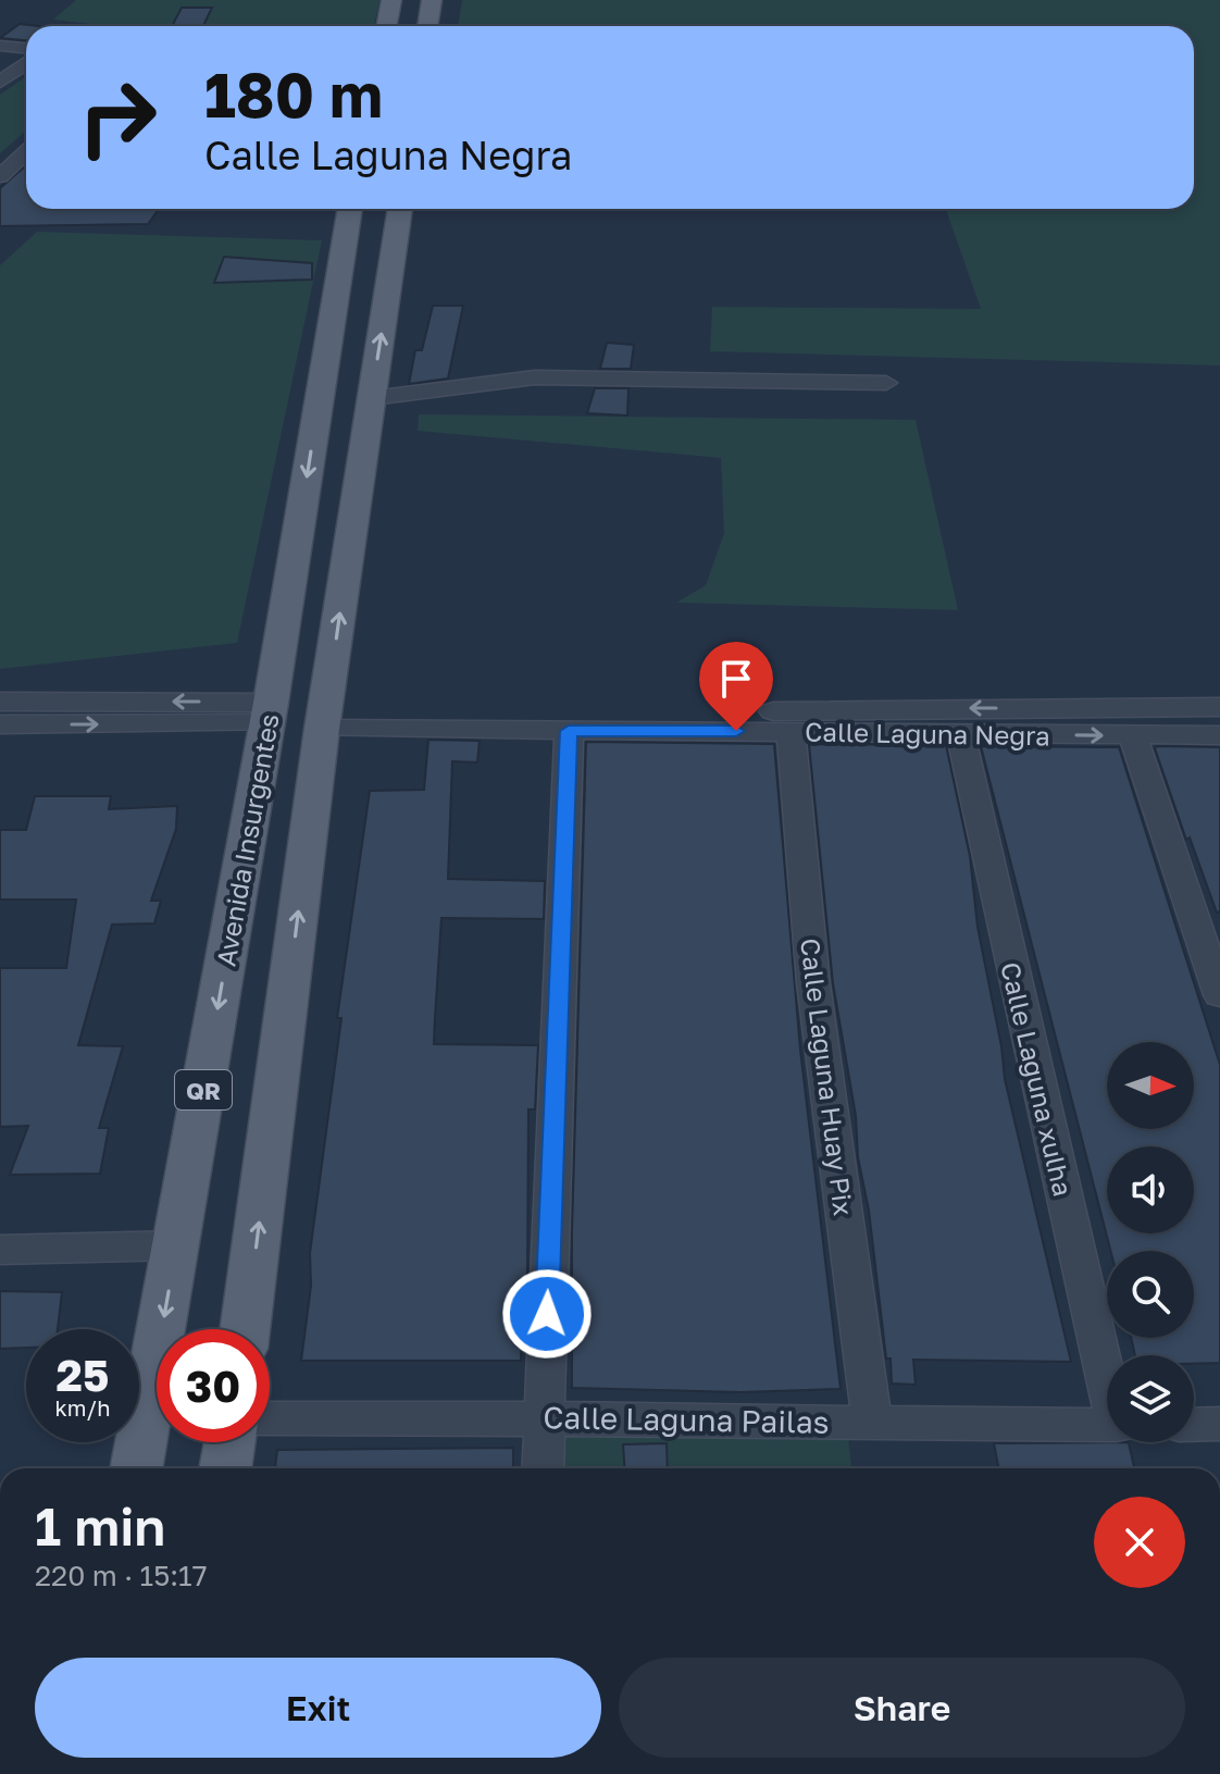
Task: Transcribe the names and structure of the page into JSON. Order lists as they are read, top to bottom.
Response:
{
  "streets": {
    "main road": ["Avenida Insurgentes", "QR"],
    "street": [
      "Calle Laguna Negra",
      "Calle Laguna Huay Pix",
      "Calle Laguna xulha",
      "Calle Laguna Pailas"
    ]
  },
  "crossings": [
    ["Calle Laguna Negra", "Calle Laguna Huay Pix"],
    ["Calle Laguna Negra", "Calle Laguna xulha"],
    ["Calle Laguna Huay Pix", "Calle Laguna Pailas"]
  ],
  "north": "right",
  "page": {
    "turn": ["180 m", "Calle Laguna Negra"],
    "speed": "25 km/h",
    "limit": "30",
    "heading": ["1 min", "220 m · 15:17"],
    "buttons": ["Exit", "Share"]
  }
}
